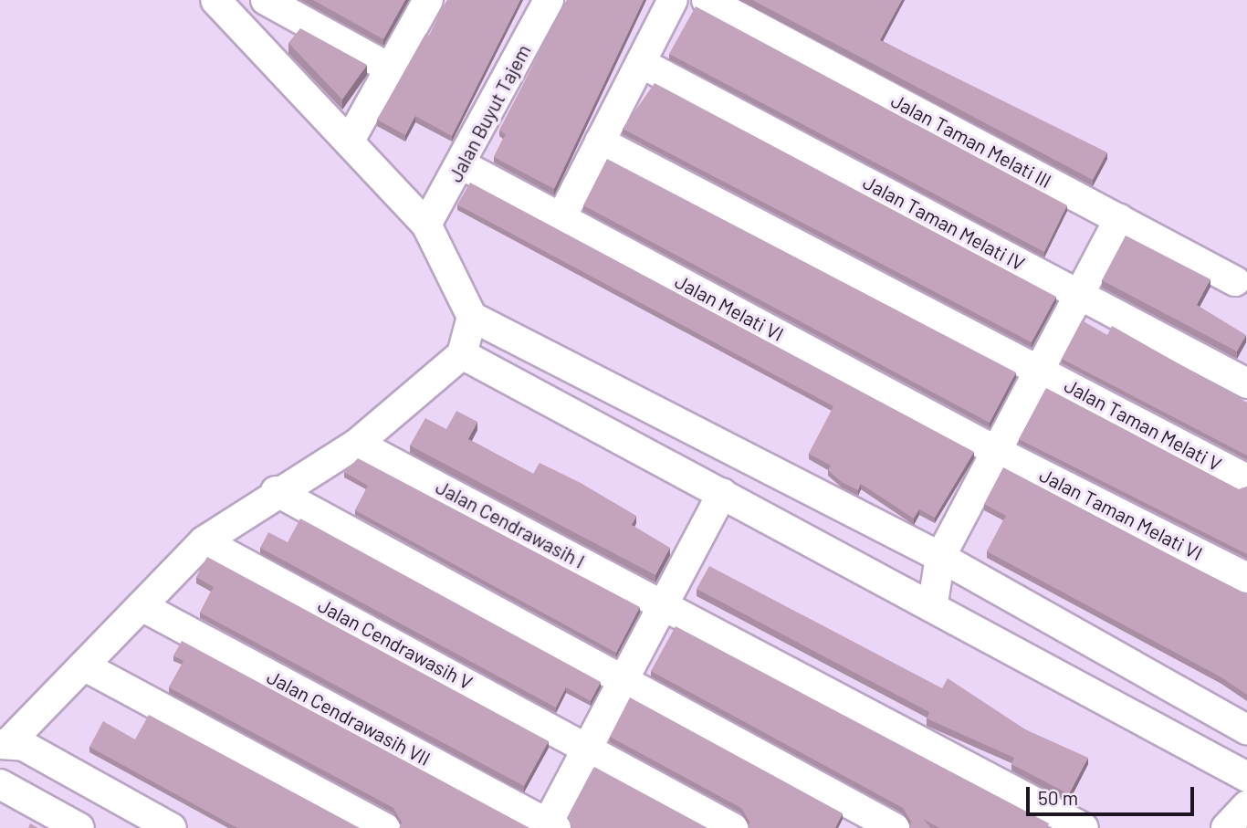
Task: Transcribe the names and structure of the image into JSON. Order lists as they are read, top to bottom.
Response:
{
  "streets": {
    "street": [
      "Jalan Buyut Tajem",
      "Jalan Taman Melati III",
      "Jalan Taman Melati IV",
      "Jalan Melati VI",
      "Jalan Taman Melati V",
      "Jalan Taman Melati VI",
      "Jalan Cendrawasih I",
      "Jalan Cendrawasih V",
      "Jalan Cendrawasih VII"
    ]
  },
  "crossings": [
    ["Jalan Buyut Tajem", "Jalan Melati VI"],
    ["Jalan Melati VI", "Jalan Taman Melati VI"]
  ],
  "scale_bar": "50 m"
}
